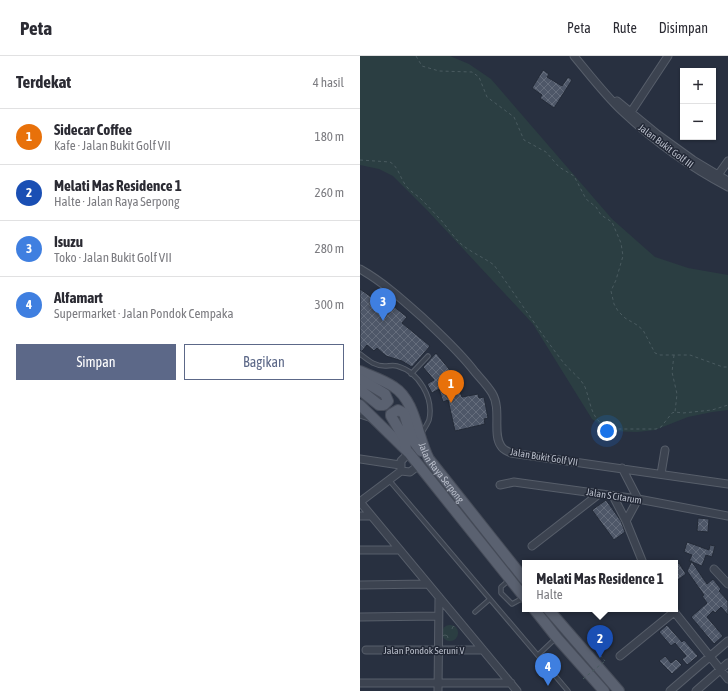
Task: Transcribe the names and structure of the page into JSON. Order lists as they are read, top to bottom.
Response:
{
  "streets": {
    "main road": ["Jalan Raya Serpong"],
    "street": [
      "Jalan Bukit Golf III",
      "Jalan Bukit Golf VII",
      "Jalan S Citarum",
      "Jalan Pondok Seruni V"
    ]
  },
  "page": {
    "header": "Peta",
    "nav": ["Peta", "Rute", "Disimpan"],
    "heading": ["Terdekat", "4 hasil"],
    "map_buttons": ["+", "−"],
    "list": [
      {
        "mark": "1",
        "name": "Sidecar Coffee",
        "note": "Kafe · Jalan Bukit Golf VII",
        "value": "180 m"
      },
      {
        "mark": "2",
        "name": "Melati Mas Residence 1",
        "note": "Halte · Jalan Raya Serpong",
        "value": "260 m"
      },
      {
        "mark": "3",
        "name": "Isuzu",
        "note": "Toko · Jalan Bukit Golf VII",
        "value": "280 m"
      },
      {
        "mark": "4",
        "name": "Alfamart",
        "note": "Supermarket · Jalan Pondok Cempaka",
        "value": "300 m"
      }
    ],
    "pins": [
      "3",
      "1",
      "2",
      "4"
    ],
    "buttons": ["Simpan", "Bagikan"],
    "popup": ["Melati Mas Residence 1", "Halte"]
  }
}
